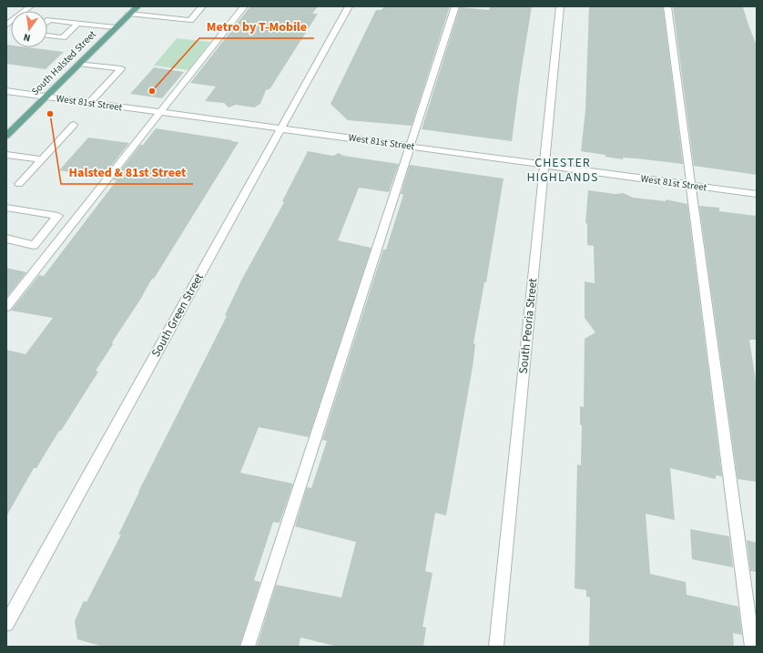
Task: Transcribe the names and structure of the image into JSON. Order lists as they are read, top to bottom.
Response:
{
  "streets": {
    "main road": ["South Halsted Street"],
    "street": ["West 81st Street", "South Green Street", "South Peoria Street"]
  },
  "crossings": [
    ["South Halsted Street", "West 81st Street"],
    ["West 81st Street", "South Green Street"],
    ["West 81st Street", "South Peoria Street"]
  ],
  "districts": ["CHESTER HIGHLANDS"],
  "places": ["Metro by T-Mobile", "Halsted & 81st Street"],
  "north": "bottom"
}
